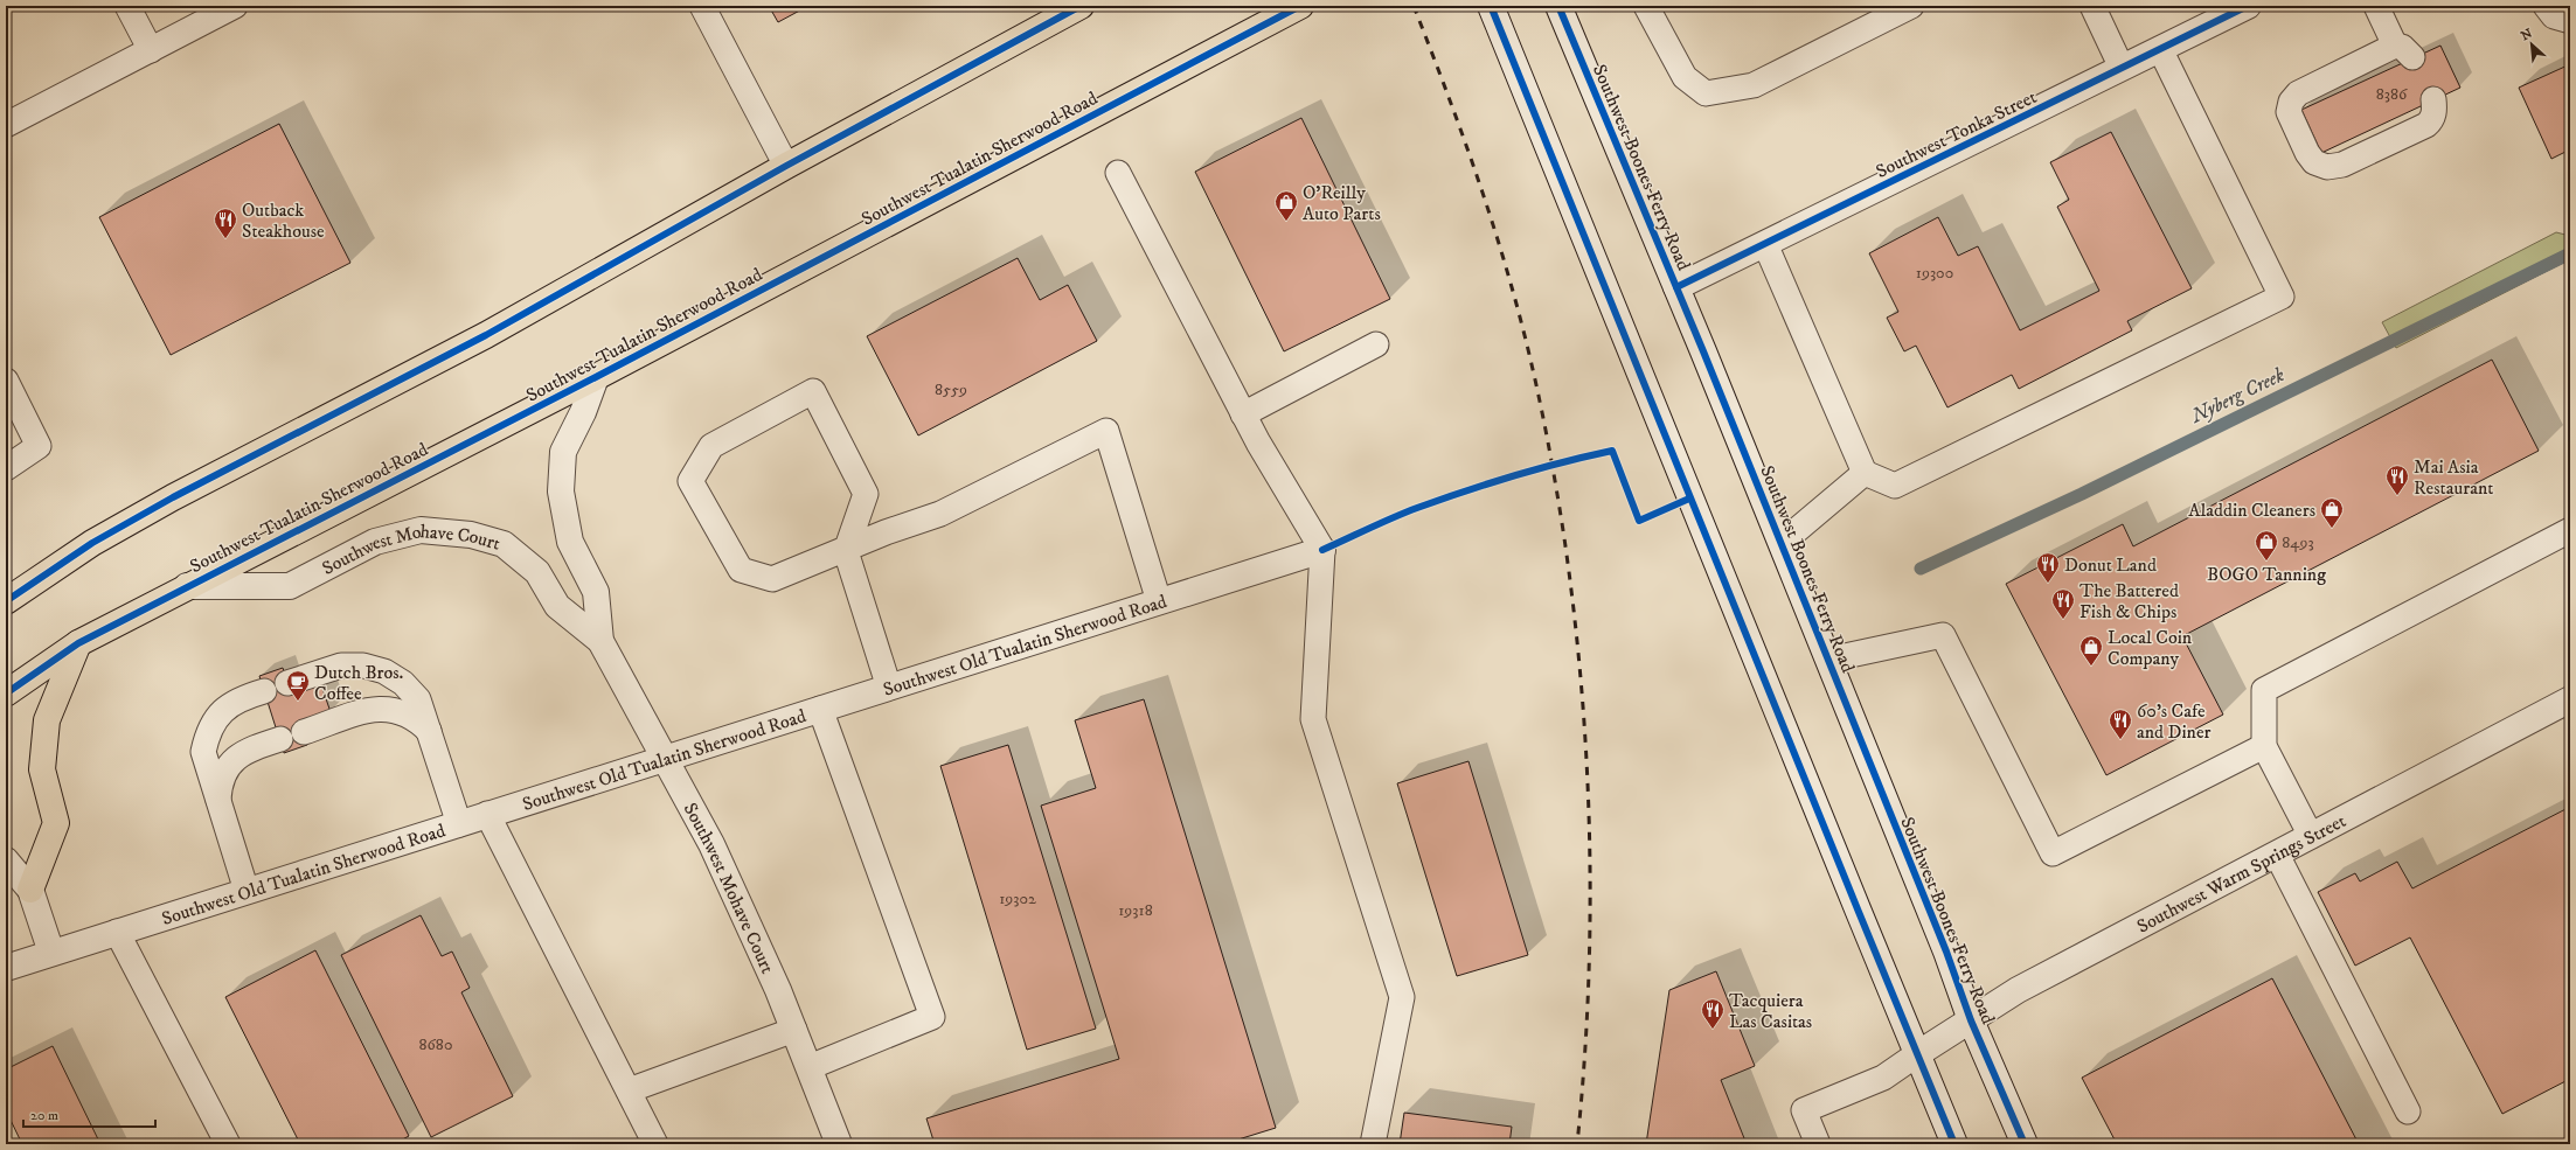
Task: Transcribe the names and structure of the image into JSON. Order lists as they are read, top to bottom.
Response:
{
  "streets": {
    "highway": ["Southwest Tualatin Sherwood Road"],
    "street": [
      "Southwest Tonka Street",
      "Southwest Boones Ferry Road",
      "Southwest Mohave Court",
      "Southwest Old Tualatin Sherwood Road",
      "Southwest Warm Springs Street"
    ]
  },
  "crossings": [
    ["Southwest Tonka Street", "Southwest Boones Ferry Road"],
    ["Southwest Tualatin Sherwood Road", "Southwest Mohave Court"],
    ["Southwest Boones Ferry Road", "Southwest Warm Springs Street"],
    ["Southwest Mohave Court", "Southwest Old Tualatin Sherwood Road"]
  ],
  "water": ["Nyberg Creek"],
  "places": {
    "shop": [
      "O'Reilly Auto Parts",
      "Aladdin Cleaners",
      "BOGO Tanning",
      "Local Coin Company"
    ],
    "restaurant": [
      "Outback Steakhouse",
      "Mai Asia Restaurant",
      "Donut Land",
      "The Battered Fish & Chips",
      "60's Cafe and Diner",
      "Tacquiera Las Casitas"
    ],
    "cafe": ["Dutch Bros. Coffee"]
  },
  "house_numbers": [
    "8386",
    "19300",
    "8559",
    "8493",
    "19302",
    "19318",
    "8680"
  ],
  "scale_bar": "20 m",
  "north": "top left"
}
